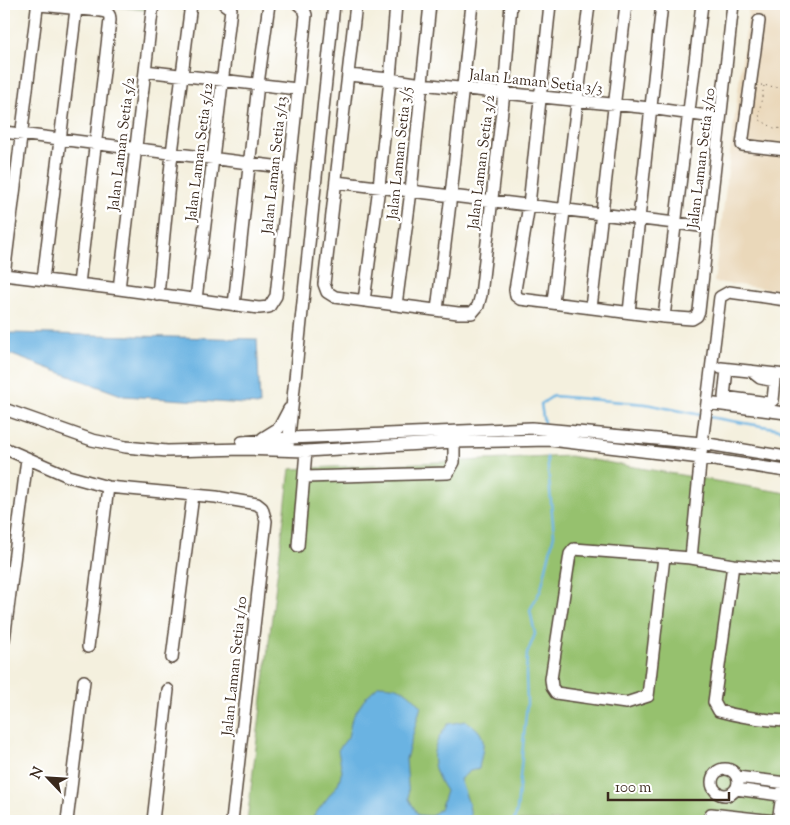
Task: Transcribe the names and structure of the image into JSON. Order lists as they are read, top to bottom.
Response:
{
  "streets": {
    "street": [
      "Jalan Laman Setia 3/3",
      "Jalan Laman Setia 5/2",
      "Jalan Laman Setia 5/12",
      "Jalan Laman Setia 3/5",
      "Jalan Laman Setia 3/10",
      "Jalan Laman Setia 3/2",
      "Jalan Laman Setia 5/13",
      "Jalan Laman Setia 1/10"
    ]
  },
  "crossings": [
    ["Jalan Laman Setia 3/3", "Jalan Laman Setia 3/5"],
    ["Jalan Laman Setia 3/3", "Jalan Laman Setia 3/10"],
    ["Jalan Laman Setia 3/3", "Jalan Laman Setia 3/2"]
  ],
  "scale_bar": "100 m",
  "north": "top left"
}
